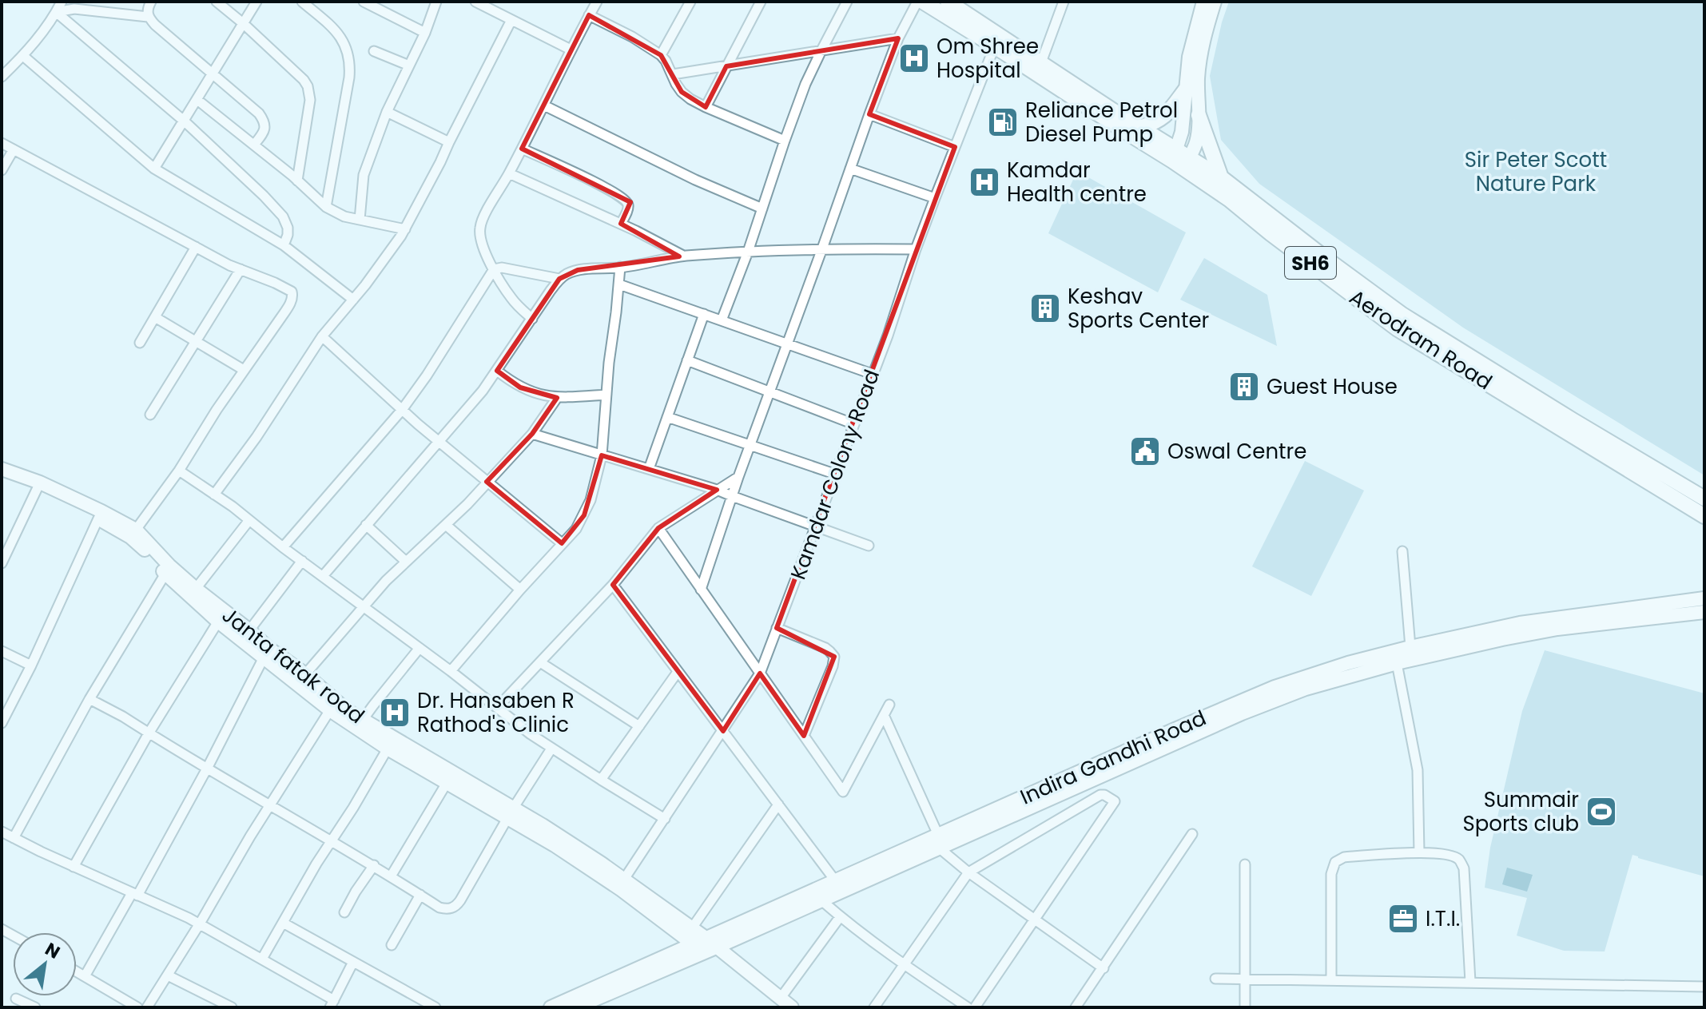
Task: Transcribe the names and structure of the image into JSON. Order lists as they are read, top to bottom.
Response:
{
  "streets": {
    "main road": [
      "SH6",
      "Aerodram Road",
      "Janta fatak road",
      "Indira Gandhi Road"
    ],
    "street": ["Kamdar Colony Road"]
  },
  "crossings": [
    ["Aerodram Road", "Kamdar Colony Road"],
    ["Kamdar Colony Road", "Janta fatak road"],
    ["Janta fatak road", "Indira Gandhi Road"]
  ],
  "parks": ["Sir Peter Scott Nature Park"],
  "places": {
    "hospital": ["Om Shree Hospital", "Kamdar Health centre", "Dr. Hansaben R Rathod's Clinic"],
    "fuel station": ["Reliance Petrol Diesel Pump"],
    "building": ["Keshav Sports Center", "Guest House"],
    "public building": ["Oswal Centre"],
    "sports": ["Summair Sports club"],
    "office": ["I.T.I."]
  },
  "north": "top right"
}
